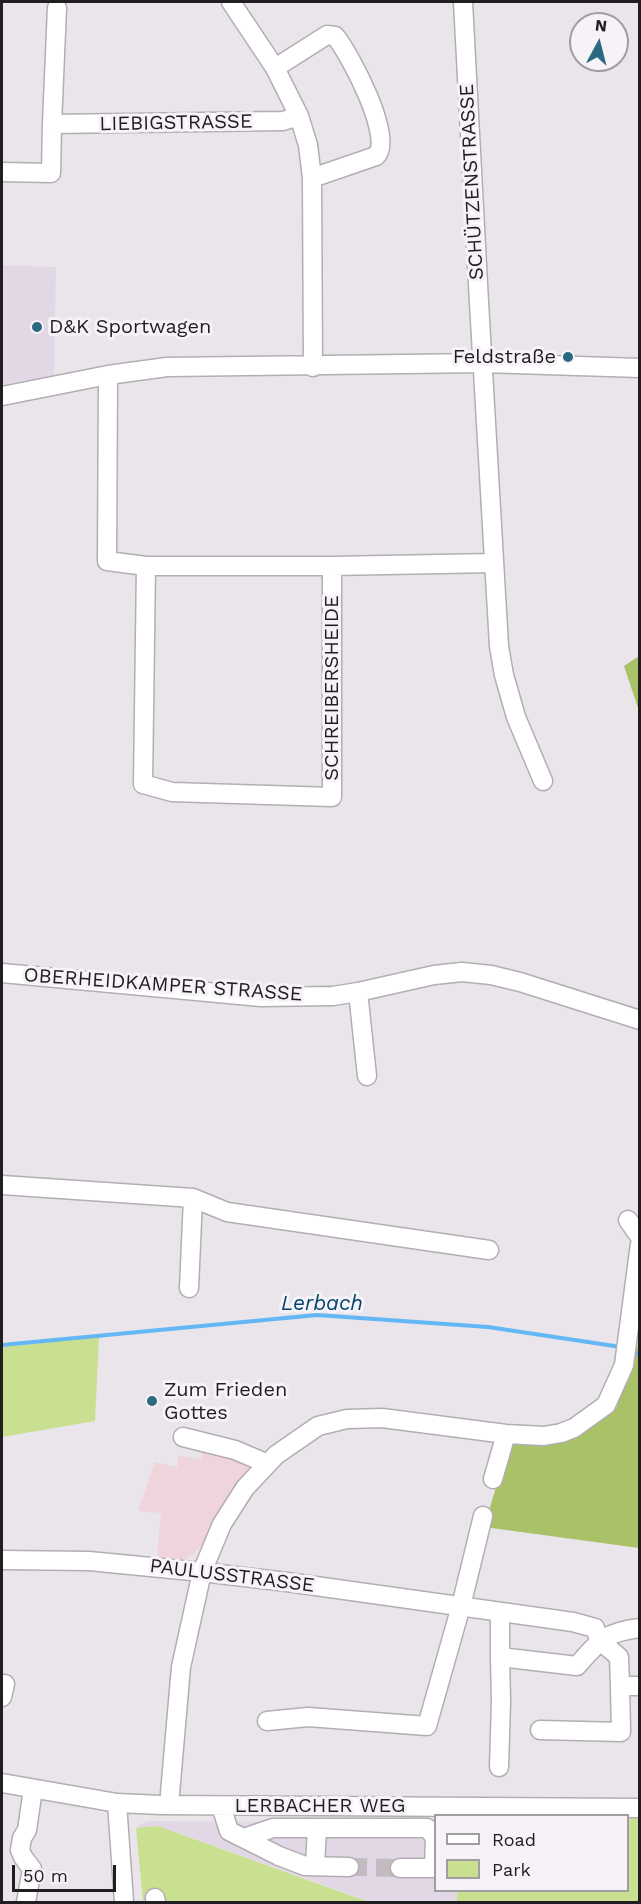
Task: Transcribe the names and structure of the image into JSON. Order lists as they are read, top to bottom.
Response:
{
  "streets": {
    "street": [
      "LIEBIGSTRASSE",
      "SCHÜTZENSTRASSE",
      "SCHREIBERSHEIDE",
      "OBERHEIDKAMPER STRASSE",
      "PAULUSSTRASSE",
      "LERBACHER WEG"
    ]
  },
  "water": ["Lerbach"],
  "places": ["D&K Sportwagen", "Feldstraße", "Zum Frieden Gottes"],
  "legend": ["Road", "Park"],
  "scale_bar": "50 m",
  "north": "top"
}
